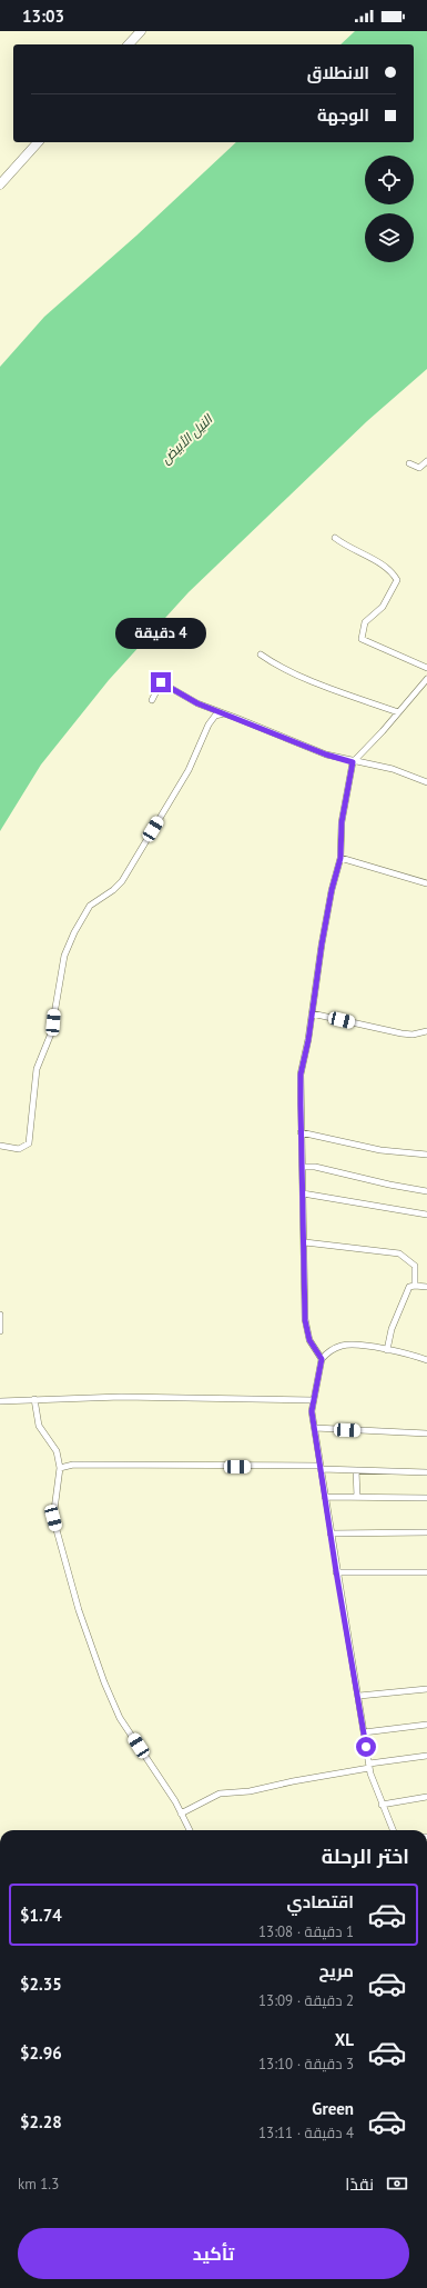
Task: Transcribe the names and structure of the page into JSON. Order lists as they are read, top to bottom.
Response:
{
  "water": ["النيل الأبيض"],
  "page": {
    "status": "13:03",
    "banner": ["الانطلاق", "الوجهة"],
    "bubble": "4 دقيقة",
    "heading": "اختر الرحلة",
    "list": [
      {
        "name": "اقتصادي",
        "note": "1 دقيقة · 13:08",
        "value": "$1.74"
      },
      {
        "name": "مريح",
        "note": "2 دقيقة · 13:09",
        "value": "$2.35"
      },
      {
        "name": "XL",
        "note": "3 دقيقة · 13:10",
        "value": "$2.96"
      },
      {
        "name": "Green",
        "note": "4 دقيقة · 13:11",
        "value": "$2.28"
      }
    ],
    "pay": ["نقدًا", "1.3 km"],
    "buttons": "تأكيد"
  }
}
